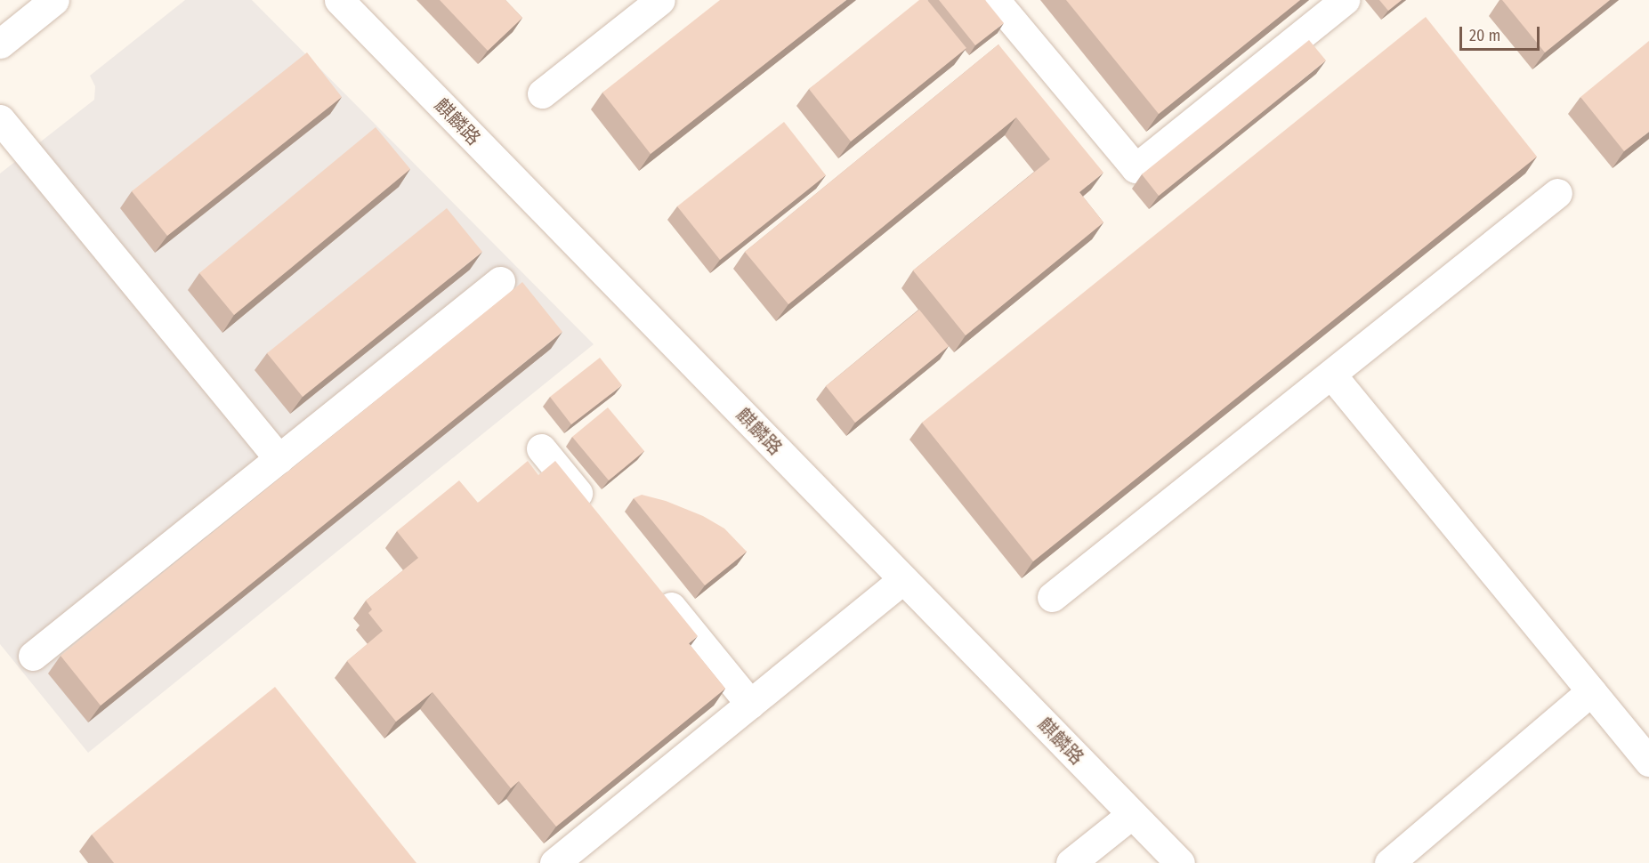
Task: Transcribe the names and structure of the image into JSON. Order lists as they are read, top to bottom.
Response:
{
  "streets": {
    "street": ["麒麟路"]
  },
  "scale_bar": "20 m"
}
